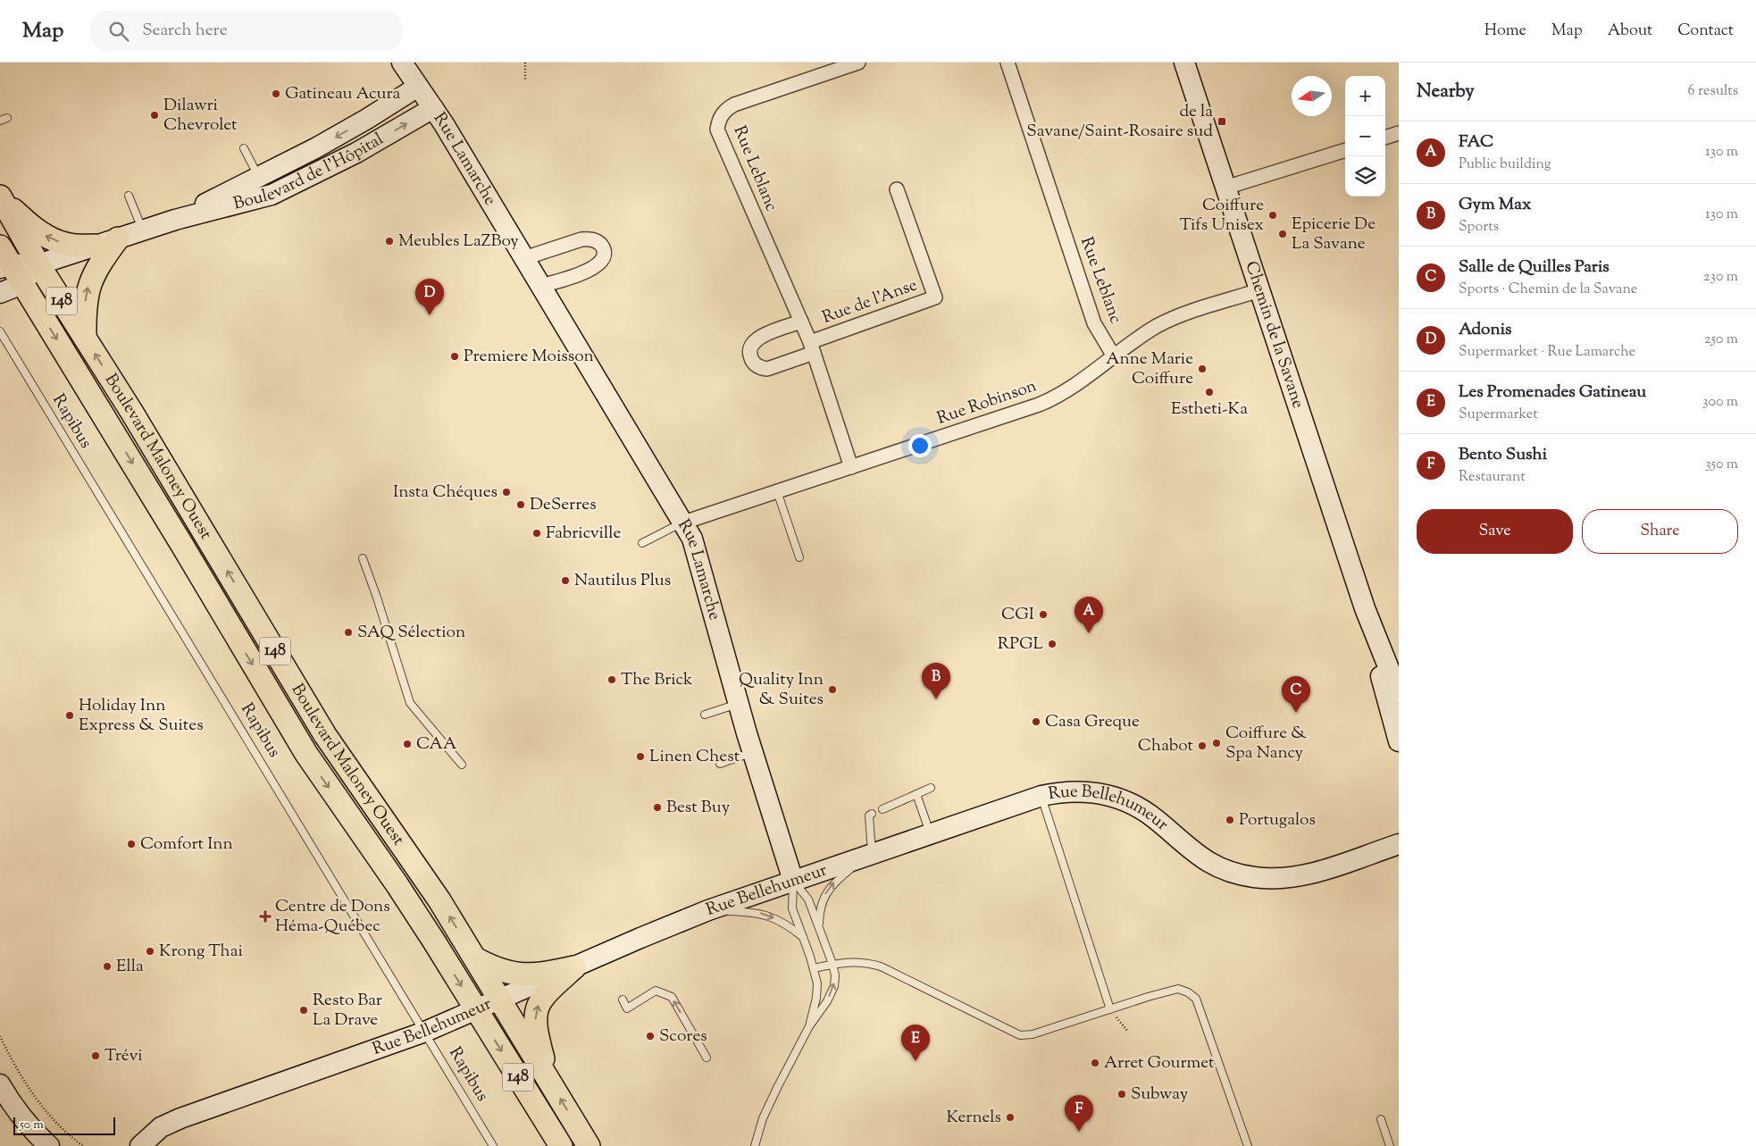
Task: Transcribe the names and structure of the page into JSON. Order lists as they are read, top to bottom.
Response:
{
  "streets": {
    "main road": ["148", "Boulevard Maloney Ouest"],
    "street": [
      "Rue Lamarche",
      "Rue Leblanc",
      "Boulevard de l'Hôpital",
      "Rue de l'Anse",
      "Chemin de la Savane",
      "Rue Robinson",
      "Rue Bellehumeur"
    ],
    "lane": ["Rapibus"]
  },
  "crossings": [
    ["Rue Lamarche", "Boulevard de l'Hôpital"],
    ["Rue Lamarche", "Rue Robinson"],
    ["Rue Lamarche", "Rue Bellehumeur"],
    ["Rue Leblanc", "Rue de l'Anse"],
    ["Rue Leblanc", "Rue Robinson"],
    ["Boulevard de l'Hôpital", "Boulevard Maloney Ouest"],
    ["Chemin de la Savane", "Rue Robinson"],
    ["Rapibus", "Rue Bellehumeur"],
    ["Boulevard Maloney Ouest", "Rue Bellehumeur"]
  ],
  "places": {
    "other": [
      "Gatineau Acura",
      "Dilawri Chevrolet",
      "Coiffure Tifs Unisex",
      "Epicerie De La Savane",
      "Meubles LaZBoy",
      "Premiere Moisson",
      "Anne Marie Coiffure",
      "Estheti-Ka",
      "Insta Chéques",
      "DeSerres",
      "Fabricville",
      "Nautilus Plus",
      "CGI",
      "SAQ Sélection",
      "RPGL",
      "The Brick",
      "Quality Inn & Suites",
      "Holiday Inn Express & Suites",
      "Casa Greque",
      "Coiffure & Spa Nancy",
      "CAA",
      "Chabot",
      "Linen Chest",
      "Best Buy",
      "Portugalos",
      "Comfort Inn",
      "Krong Thai",
      "Ella",
      "Resto Bar La Drave",
      "Scores",
      "Trévi",
      "Arret Gourmet",
      "Subway",
      "Kernels"
    ],
    "transit": ["de la Savane/Saint-Rosaire sud"],
    "health": ["Centre de Dons Héma-Québec"]
  },
  "scale_bar": "50 m",
  "north": "left",
  "page": {
    "header": "Map",
    "search": "Search here",
    "nav": [
      "Home",
      "Map",
      "About",
      "Contact"
    ],
    "heading": ["Nearby", "6 results"],
    "map_buttons": ["+", "−"],
    "list": [
      {
        "mark": "A",
        "name": "FAC",
        "note": "Public building",
        "value": "130 m"
      },
      {
        "mark": "B",
        "name": "Gym Max",
        "note": "Sports",
        "value": "130 m"
      },
      {
        "mark": "C",
        "name": "Salle de Quilles Paris",
        "note": "Sports · Chemin de la Savane",
        "value": "230 m"
      },
      {
        "mark": "D",
        "name": "Adonis",
        "note": "Supermarket · Rue Lamarche",
        "value": "250 m"
      },
      {
        "mark": "E",
        "name": "Les Promenades Gatineau",
        "note": "Supermarket",
        "value": "300 m"
      },
      {
        "mark": "F",
        "name": "Bento Sushi",
        "note": "Restaurant",
        "value": "350 m"
      }
    ],
    "pins": [
      "D",
      "A",
      "B",
      "C",
      "E",
      "F"
    ],
    "buttons": ["Save", "Share"],
    "scale": "50 m"
  }
}
